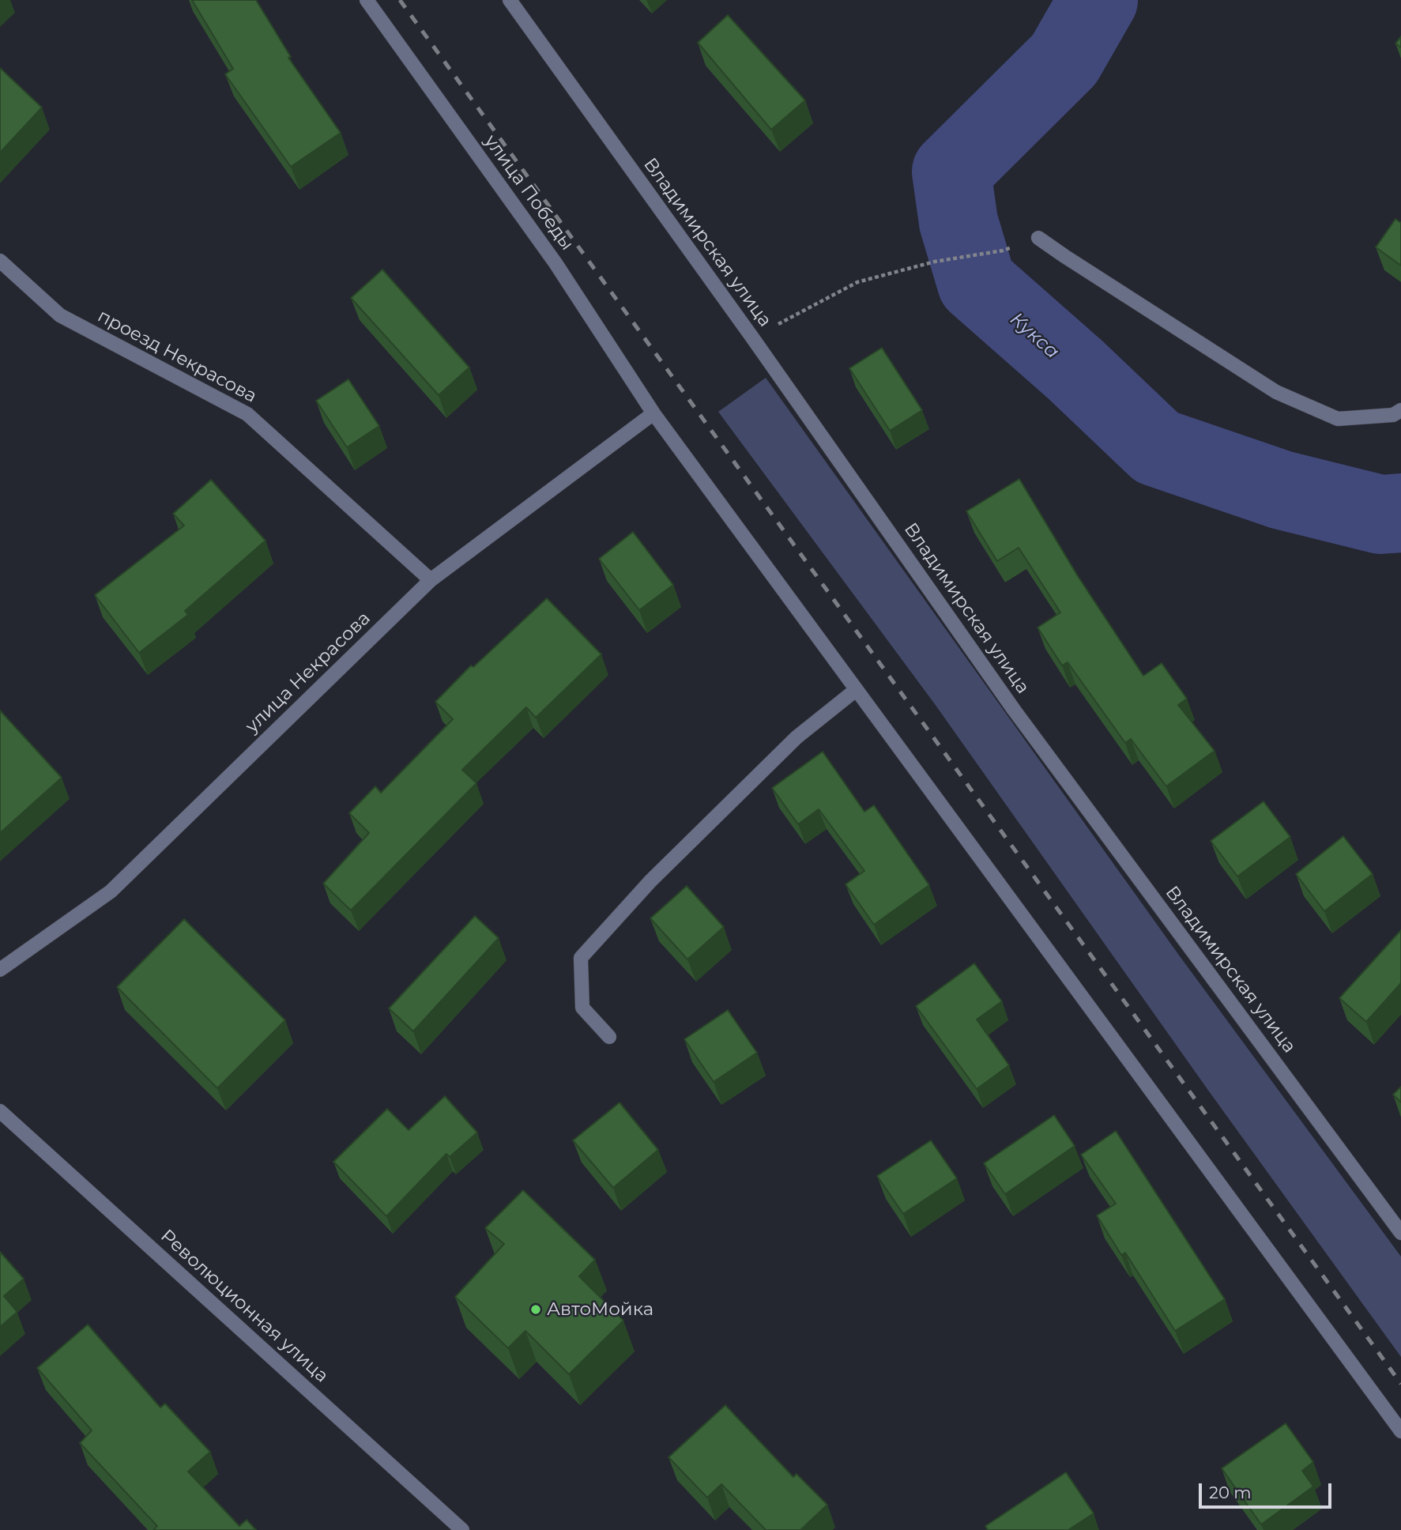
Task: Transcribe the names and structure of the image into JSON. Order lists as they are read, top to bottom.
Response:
{
  "streets": {
    "street": [
      "улица Победы",
      "Владимирская улица",
      "проезд Некрасова",
      "улица Некрасова",
      "Революционная улица"
    ]
  },
  "crossings": [
    ["улица Победы", "улица Некрасова"],
    ["проезд Некрасова", "улица Некрасова"]
  ],
  "water": ["Кукса"],
  "places": ["АвтоМойка"],
  "scale_bar": "20 m"
}
